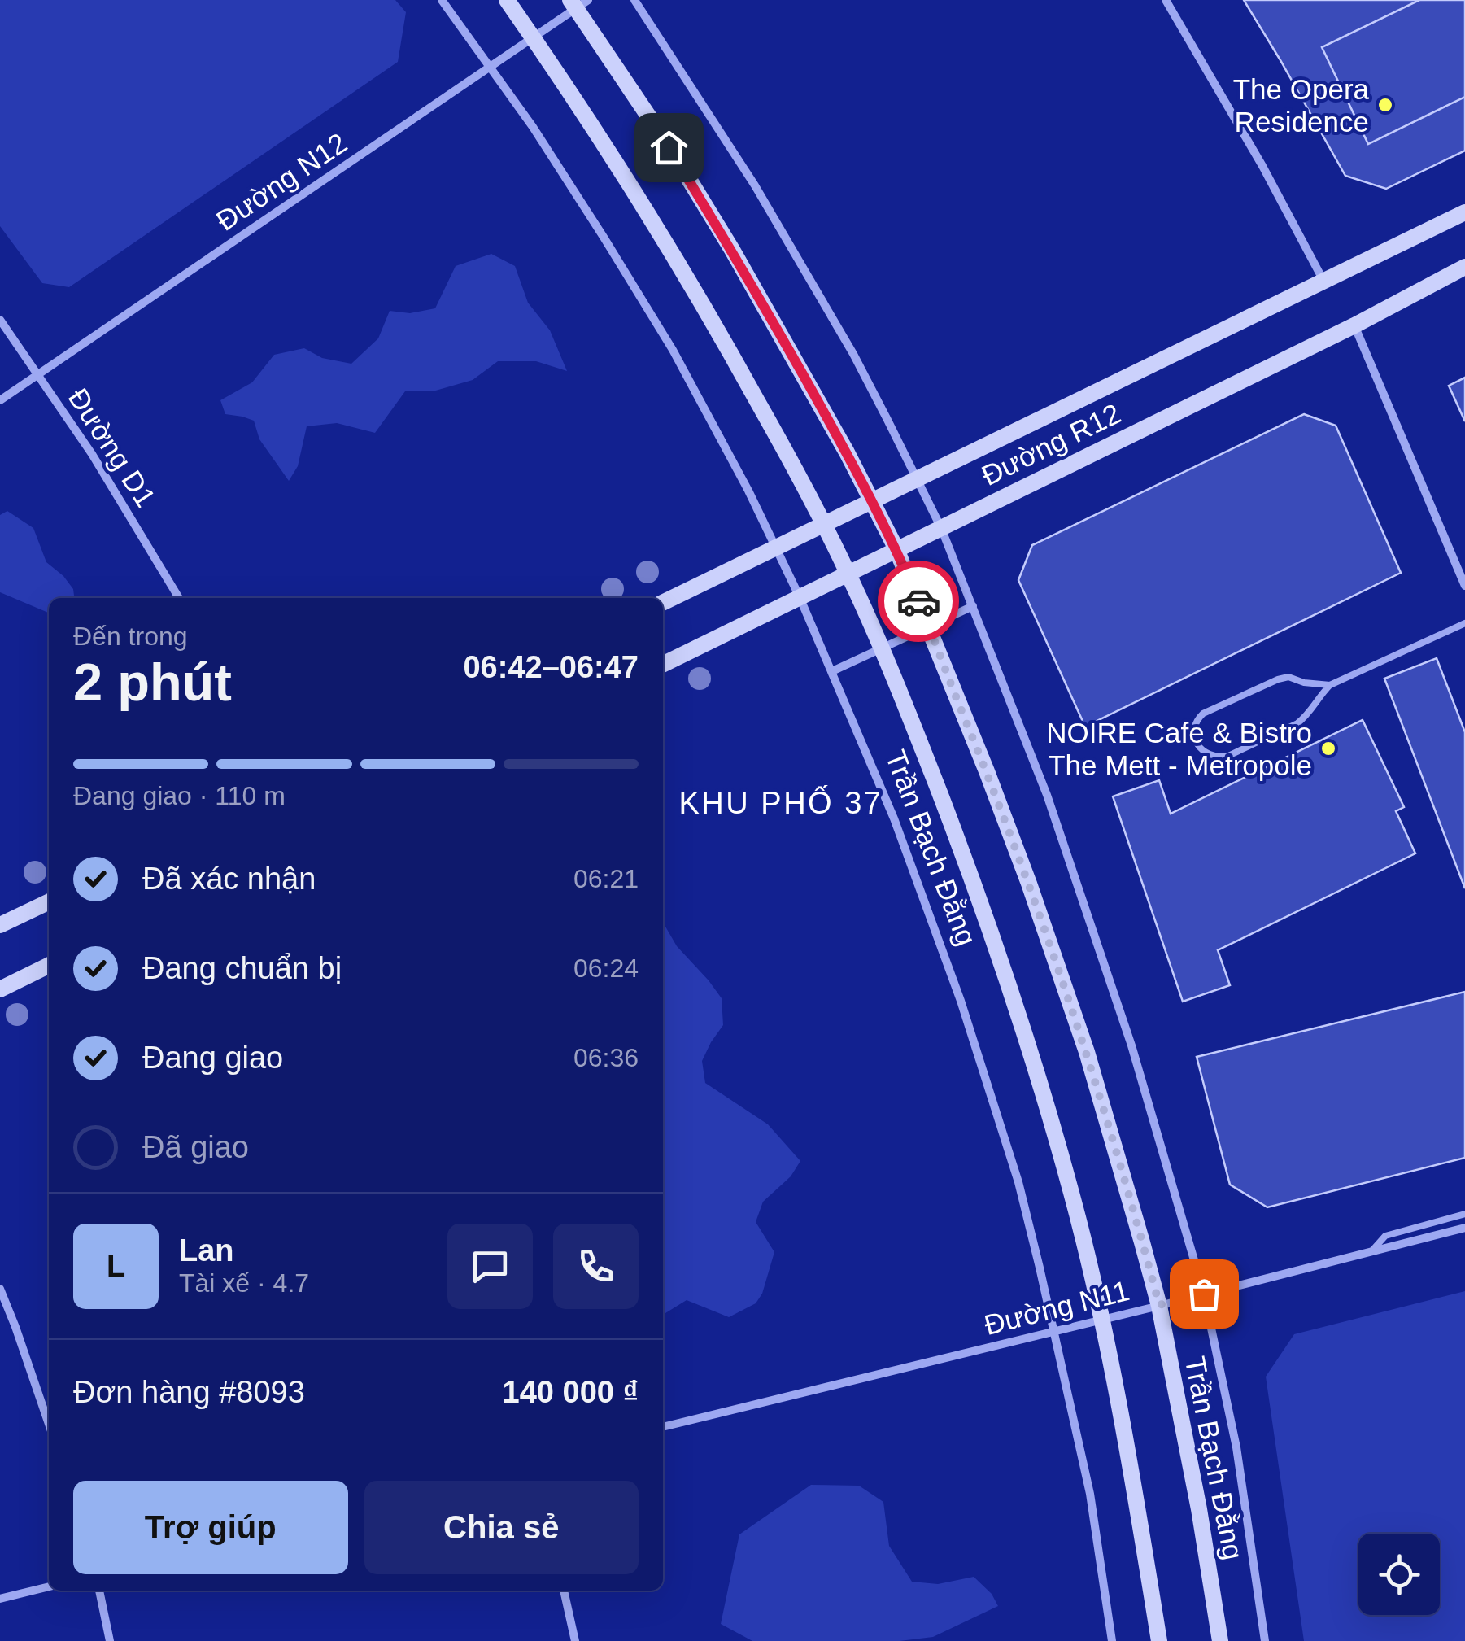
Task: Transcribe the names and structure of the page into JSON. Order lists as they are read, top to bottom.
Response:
{
  "streets": {
    "street": [
      "Đường N12",
      "Đường R12",
      "Đường D1",
      "Trần Bạch Đằng",
      "Đường N11"
    ]
  },
  "crossings": [
    ["Đường N12", "Đường D1"],
    ["Đường N12", "Trần Bạch Đằng"],
    ["Đường R12", "Trần Bạch Đằng"],
    ["Trần Bạch Đằng", "Đường N11"]
  ],
  "districts": ["KHU PHỐ 37"],
  "places": ["The Opera Residence", "NOIRE Cafe & Bistro The Mett - Metropole"],
  "page": {
    "heading": ["2 phút", "Đến trong", "06:42–06:47"],
    "panel": [
      "Lan",
      "Tài xế · 4.7",
      "Đơn hàng #8093",
      "140 000 ₫"
    ],
    "bar": "Đang giao · 110 m",
    "list": [
      ["Đã xác nhận", "06:21"],
      ["Đang chuẩn bị", "06:24"],
      ["Đang giao", "06:36"],
      "Đã giao"
    ],
    "round": "L",
    "buttons": ["Trợ giúp", "Chia sẻ"]
  }
}
